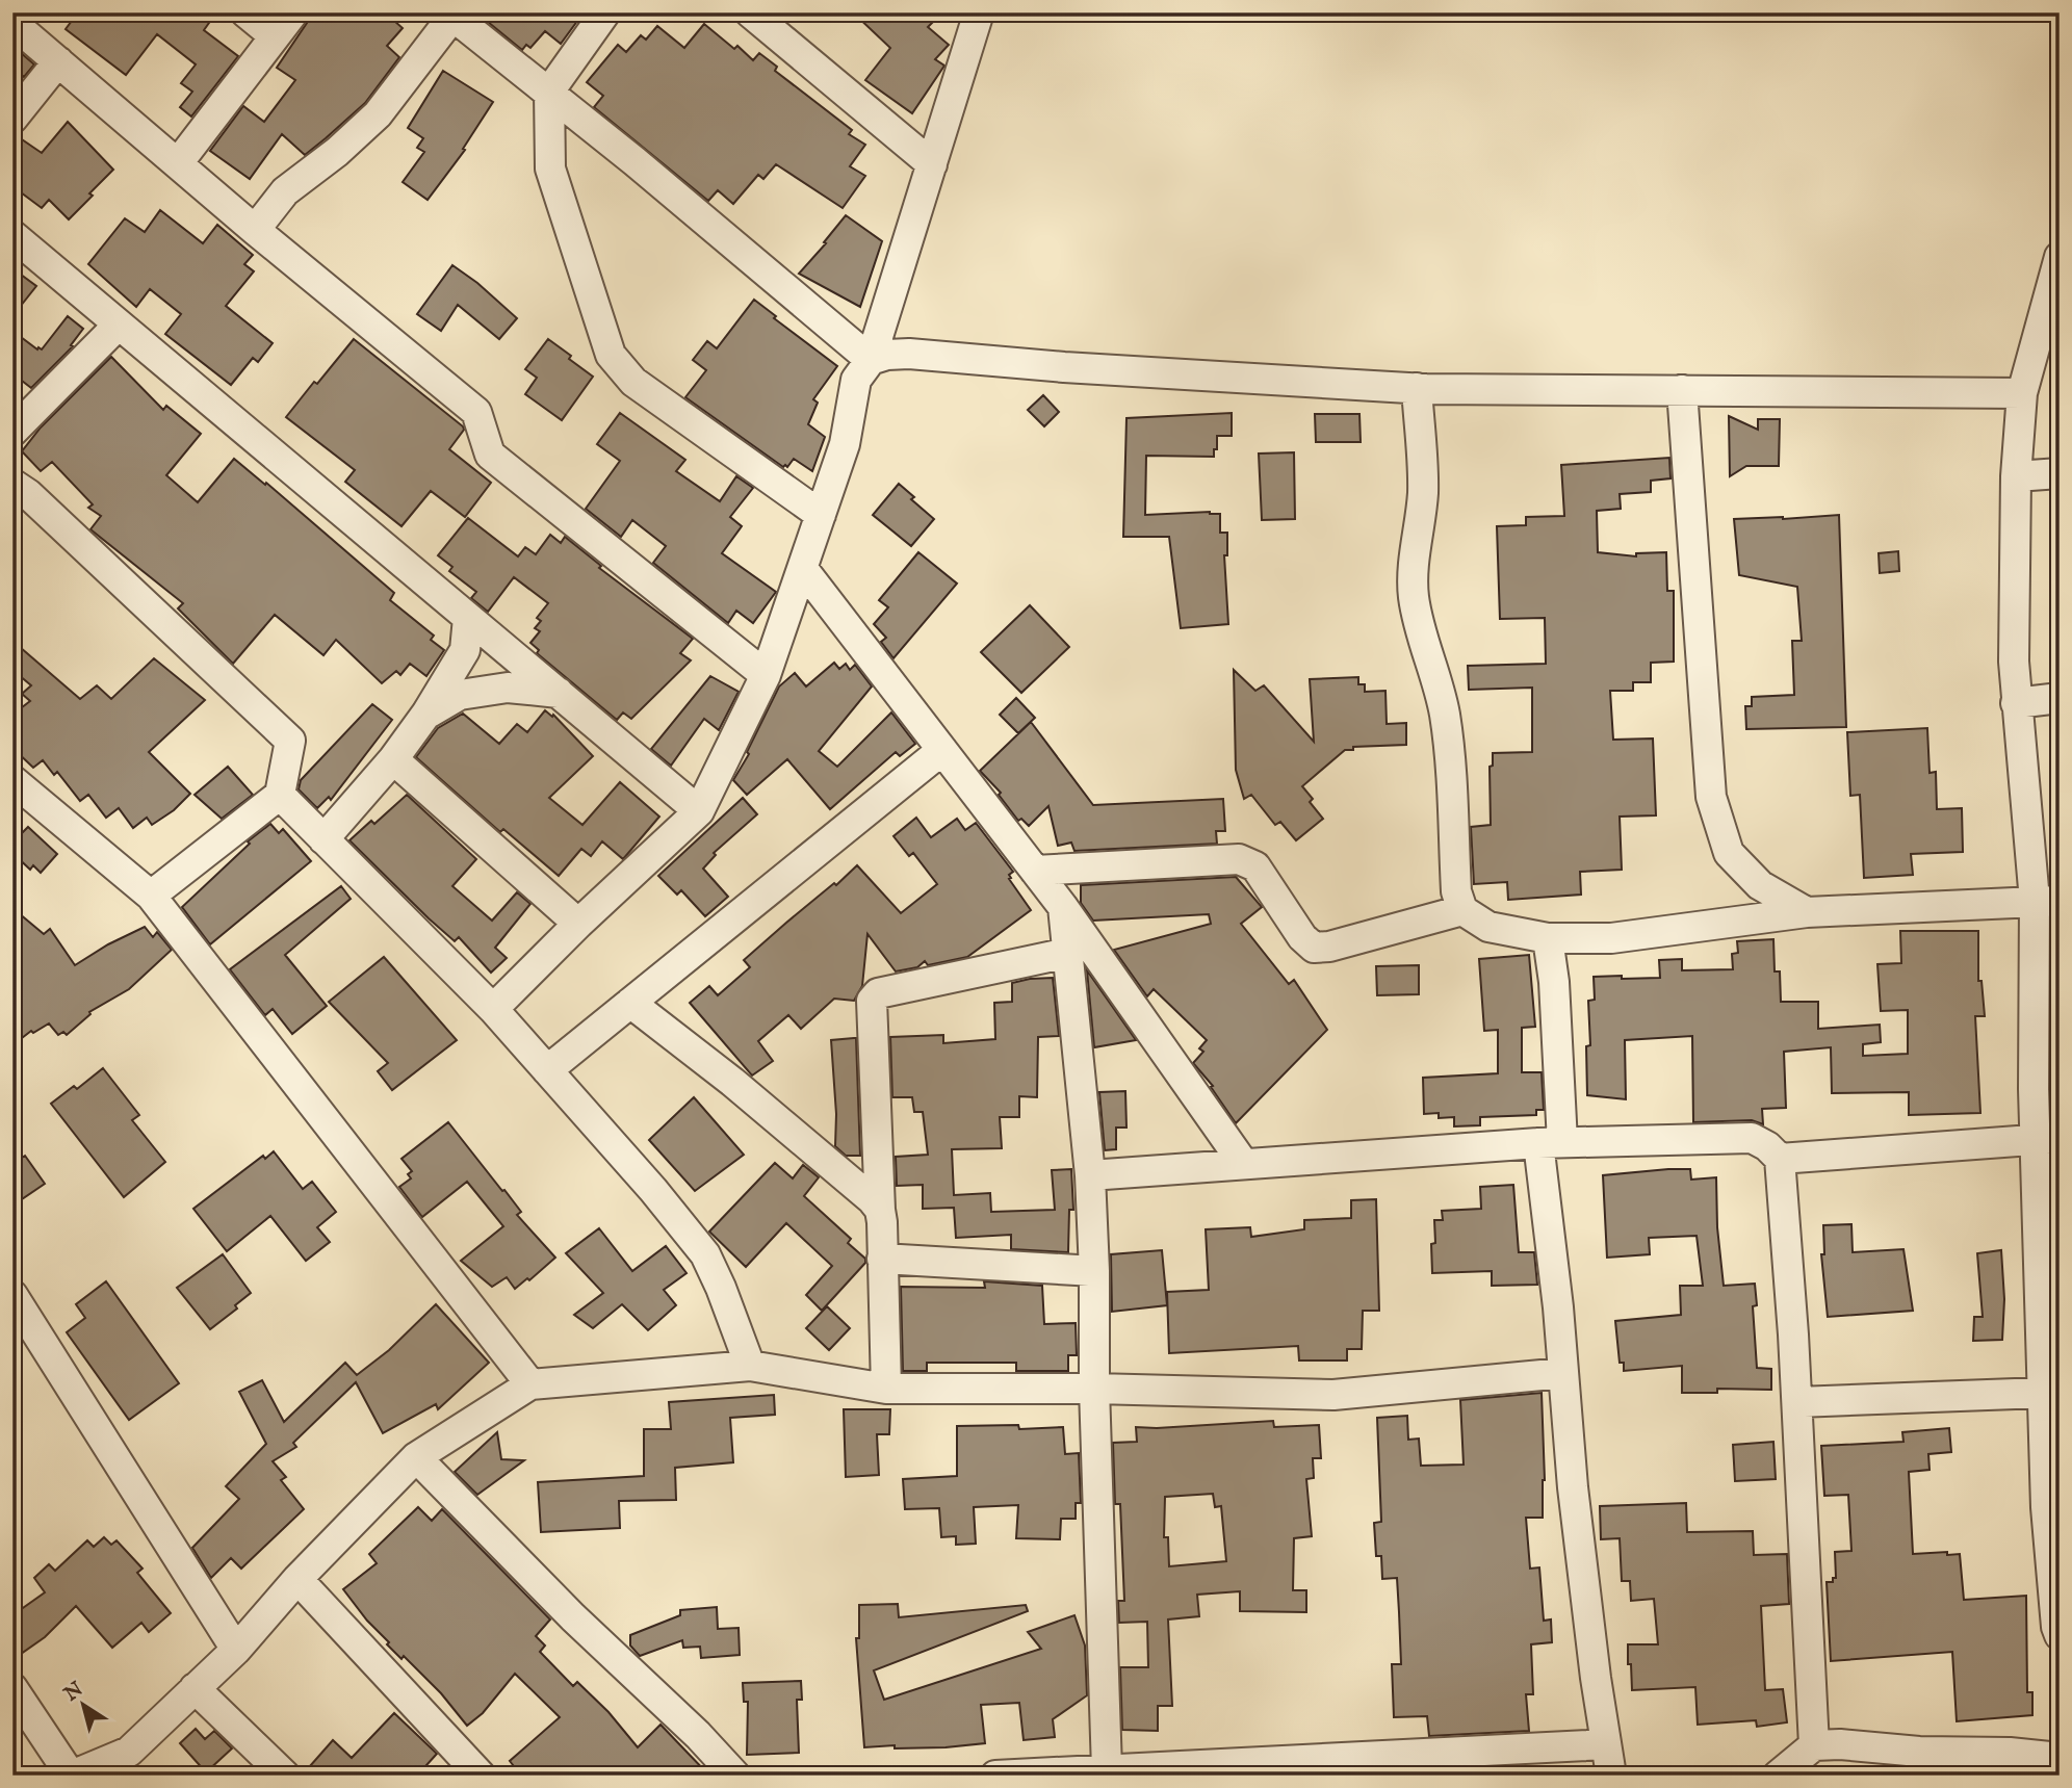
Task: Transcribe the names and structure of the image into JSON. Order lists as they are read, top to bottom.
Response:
{
  "north": "top left"
}
